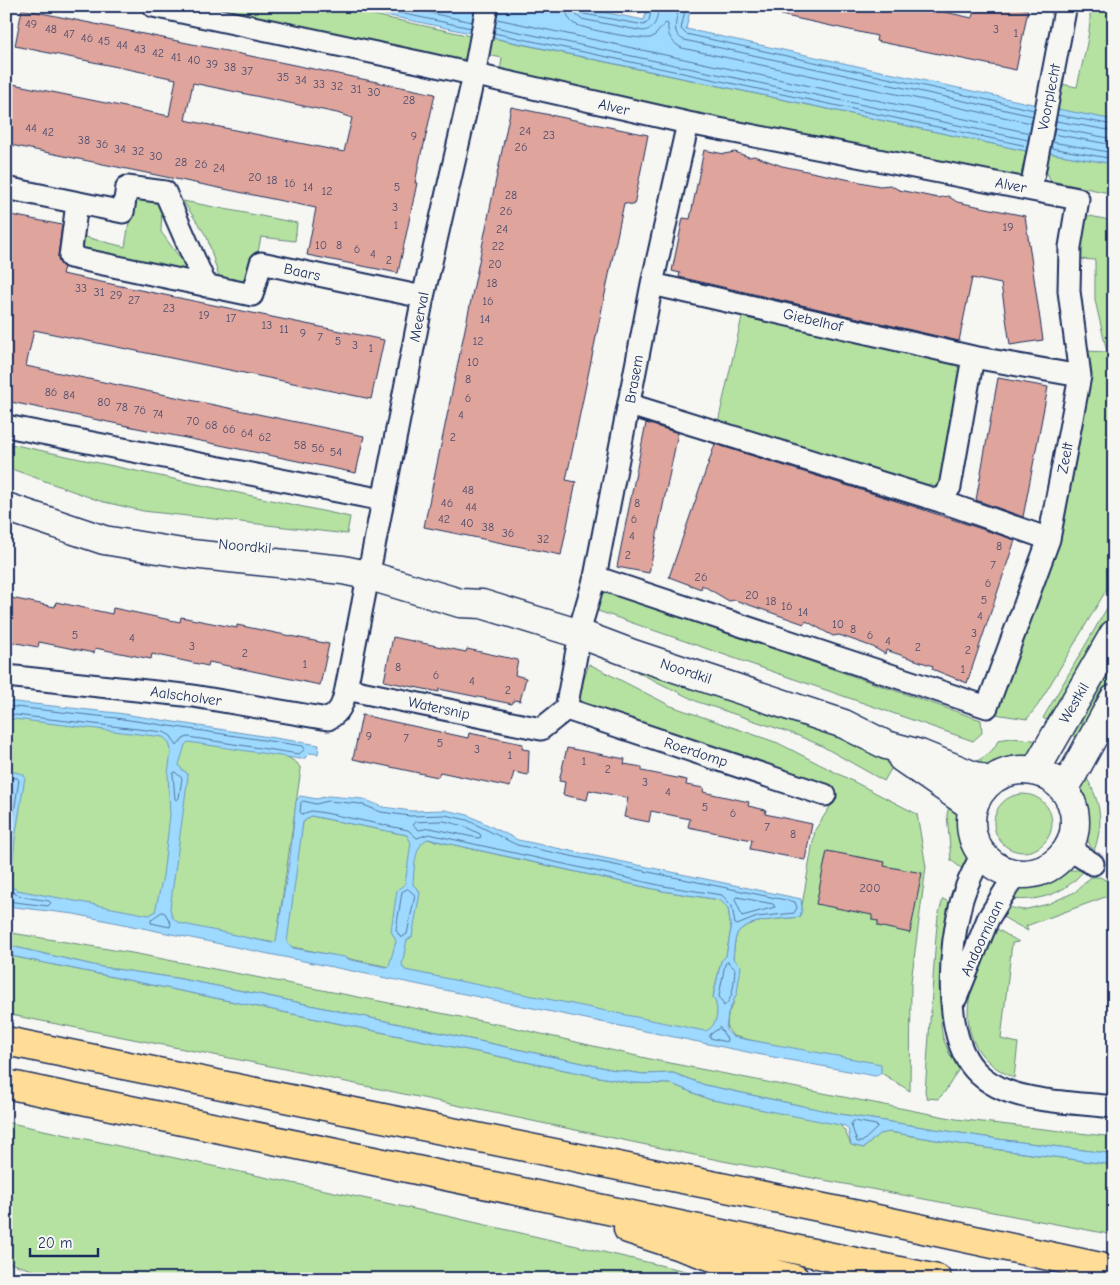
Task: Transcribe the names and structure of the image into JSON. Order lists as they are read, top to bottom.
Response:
{
  "streets": {
    "street": [
      "Voorplecht",
      "Alver",
      "Baars",
      "Meerval",
      "Giebelhof",
      "Brasem",
      "Zeelt",
      "Noordkil",
      "Aalscholver",
      "Westkil",
      "Watersnip",
      "Roerdomp",
      "Andoornlaan"
    ]
  },
  "crossings": [
    ["Voorplecht", "Alver"],
    ["Alver", "Meerval"],
    ["Alver", "Brasem"],
    ["Alver", "Zeelt"],
    ["Baars", "Meerval"],
    ["Meerval", "Noordkil"],
    ["Giebelhof", "Brasem"],
    ["Giebelhof", "Zeelt"],
    ["Brasem", "Zeelt"],
    ["Brasem", "Noordkil"],
    ["Noordkil", "Westkil"],
    ["Noordkil", "Andoornlaan"],
    ["Aalscholver", "Watersnip"],
    ["Westkil", "Andoornlaan"],
    ["Watersnip", "Roerdomp"]
  ],
  "house_numbers": [
    "49",
    "48",
    "3",
    "1",
    "47",
    "46",
    "45",
    "44",
    "43",
    "42",
    "41",
    "40",
    "39",
    "38",
    "37",
    "35",
    "34",
    "33",
    "32",
    "31",
    "30",
    "28",
    "44",
    "24",
    "42",
    "23",
    "9",
    "38",
    "36",
    "26",
    "34",
    "32",
    "30",
    "28",
    "26",
    "24",
    "20",
    "18",
    "16",
    "14",
    "5",
    "12",
    "28",
    "3",
    "26",
    "1",
    "19",
    "24",
    "10",
    "8",
    "22",
    "6",
    "4",
    "2",
    "20",
    "18",
    "33",
    "31",
    "29",
    "27",
    "16",
    "23",
    "19",
    "17",
    "14",
    "13",
    "11",
    "9",
    "7",
    "5",
    "12",
    "3",
    "1",
    "10",
    "8",
    "86",
    "84",
    "6",
    "80",
    "78",
    "76",
    "74",
    "4",
    "70",
    "68",
    "66",
    "64",
    "62",
    "2",
    "58",
    "56",
    "54",
    "48",
    "46",
    "8",
    "44",
    "42",
    "6",
    "40",
    "38",
    "36",
    "4",
    "32",
    "8",
    "2",
    "7",
    "26",
    "6",
    "20",
    "5",
    "18",
    "16",
    "14",
    "4",
    "10",
    "8",
    "3",
    "5",
    "6",
    "4",
    "4",
    "3",
    "2",
    "2",
    "2",
    "1",
    "8",
    "1",
    "6",
    "4",
    "2",
    "9",
    "7",
    "5",
    "3",
    "1",
    "1",
    "2",
    "3",
    "4",
    "5",
    "6",
    "7",
    "8",
    "200"
  ],
  "scale_bar": "20 m"
}
